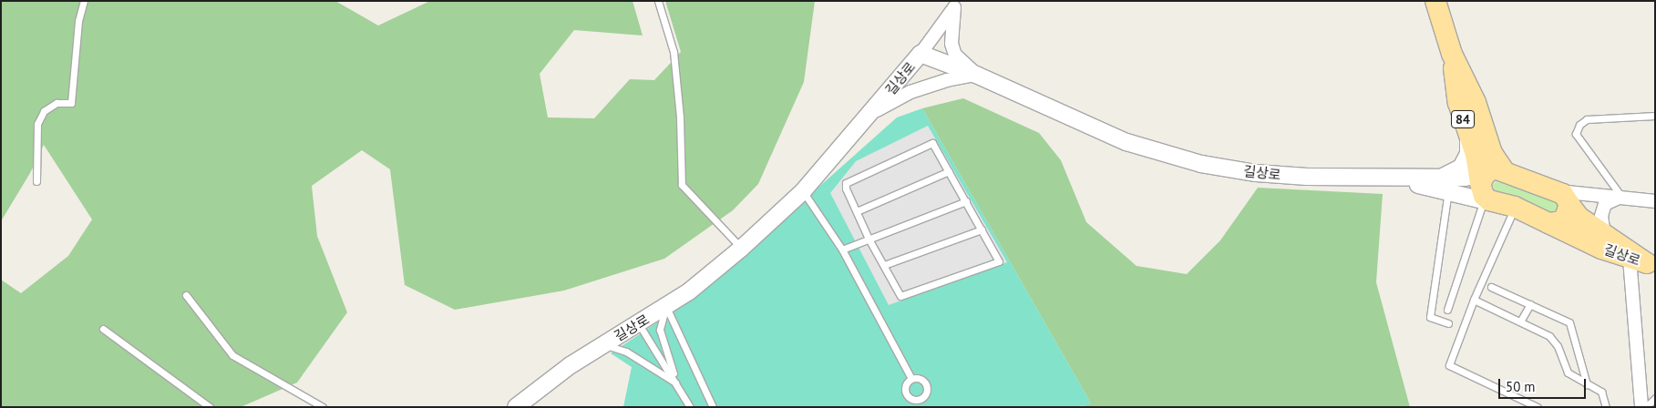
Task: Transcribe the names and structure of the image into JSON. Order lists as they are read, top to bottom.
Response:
{
  "streets": {
    "main road": ["길상로", "84"]
  },
  "crossings": [
    ["길상로", "84"]
  ],
  "scale_bar": "50 m"
}
